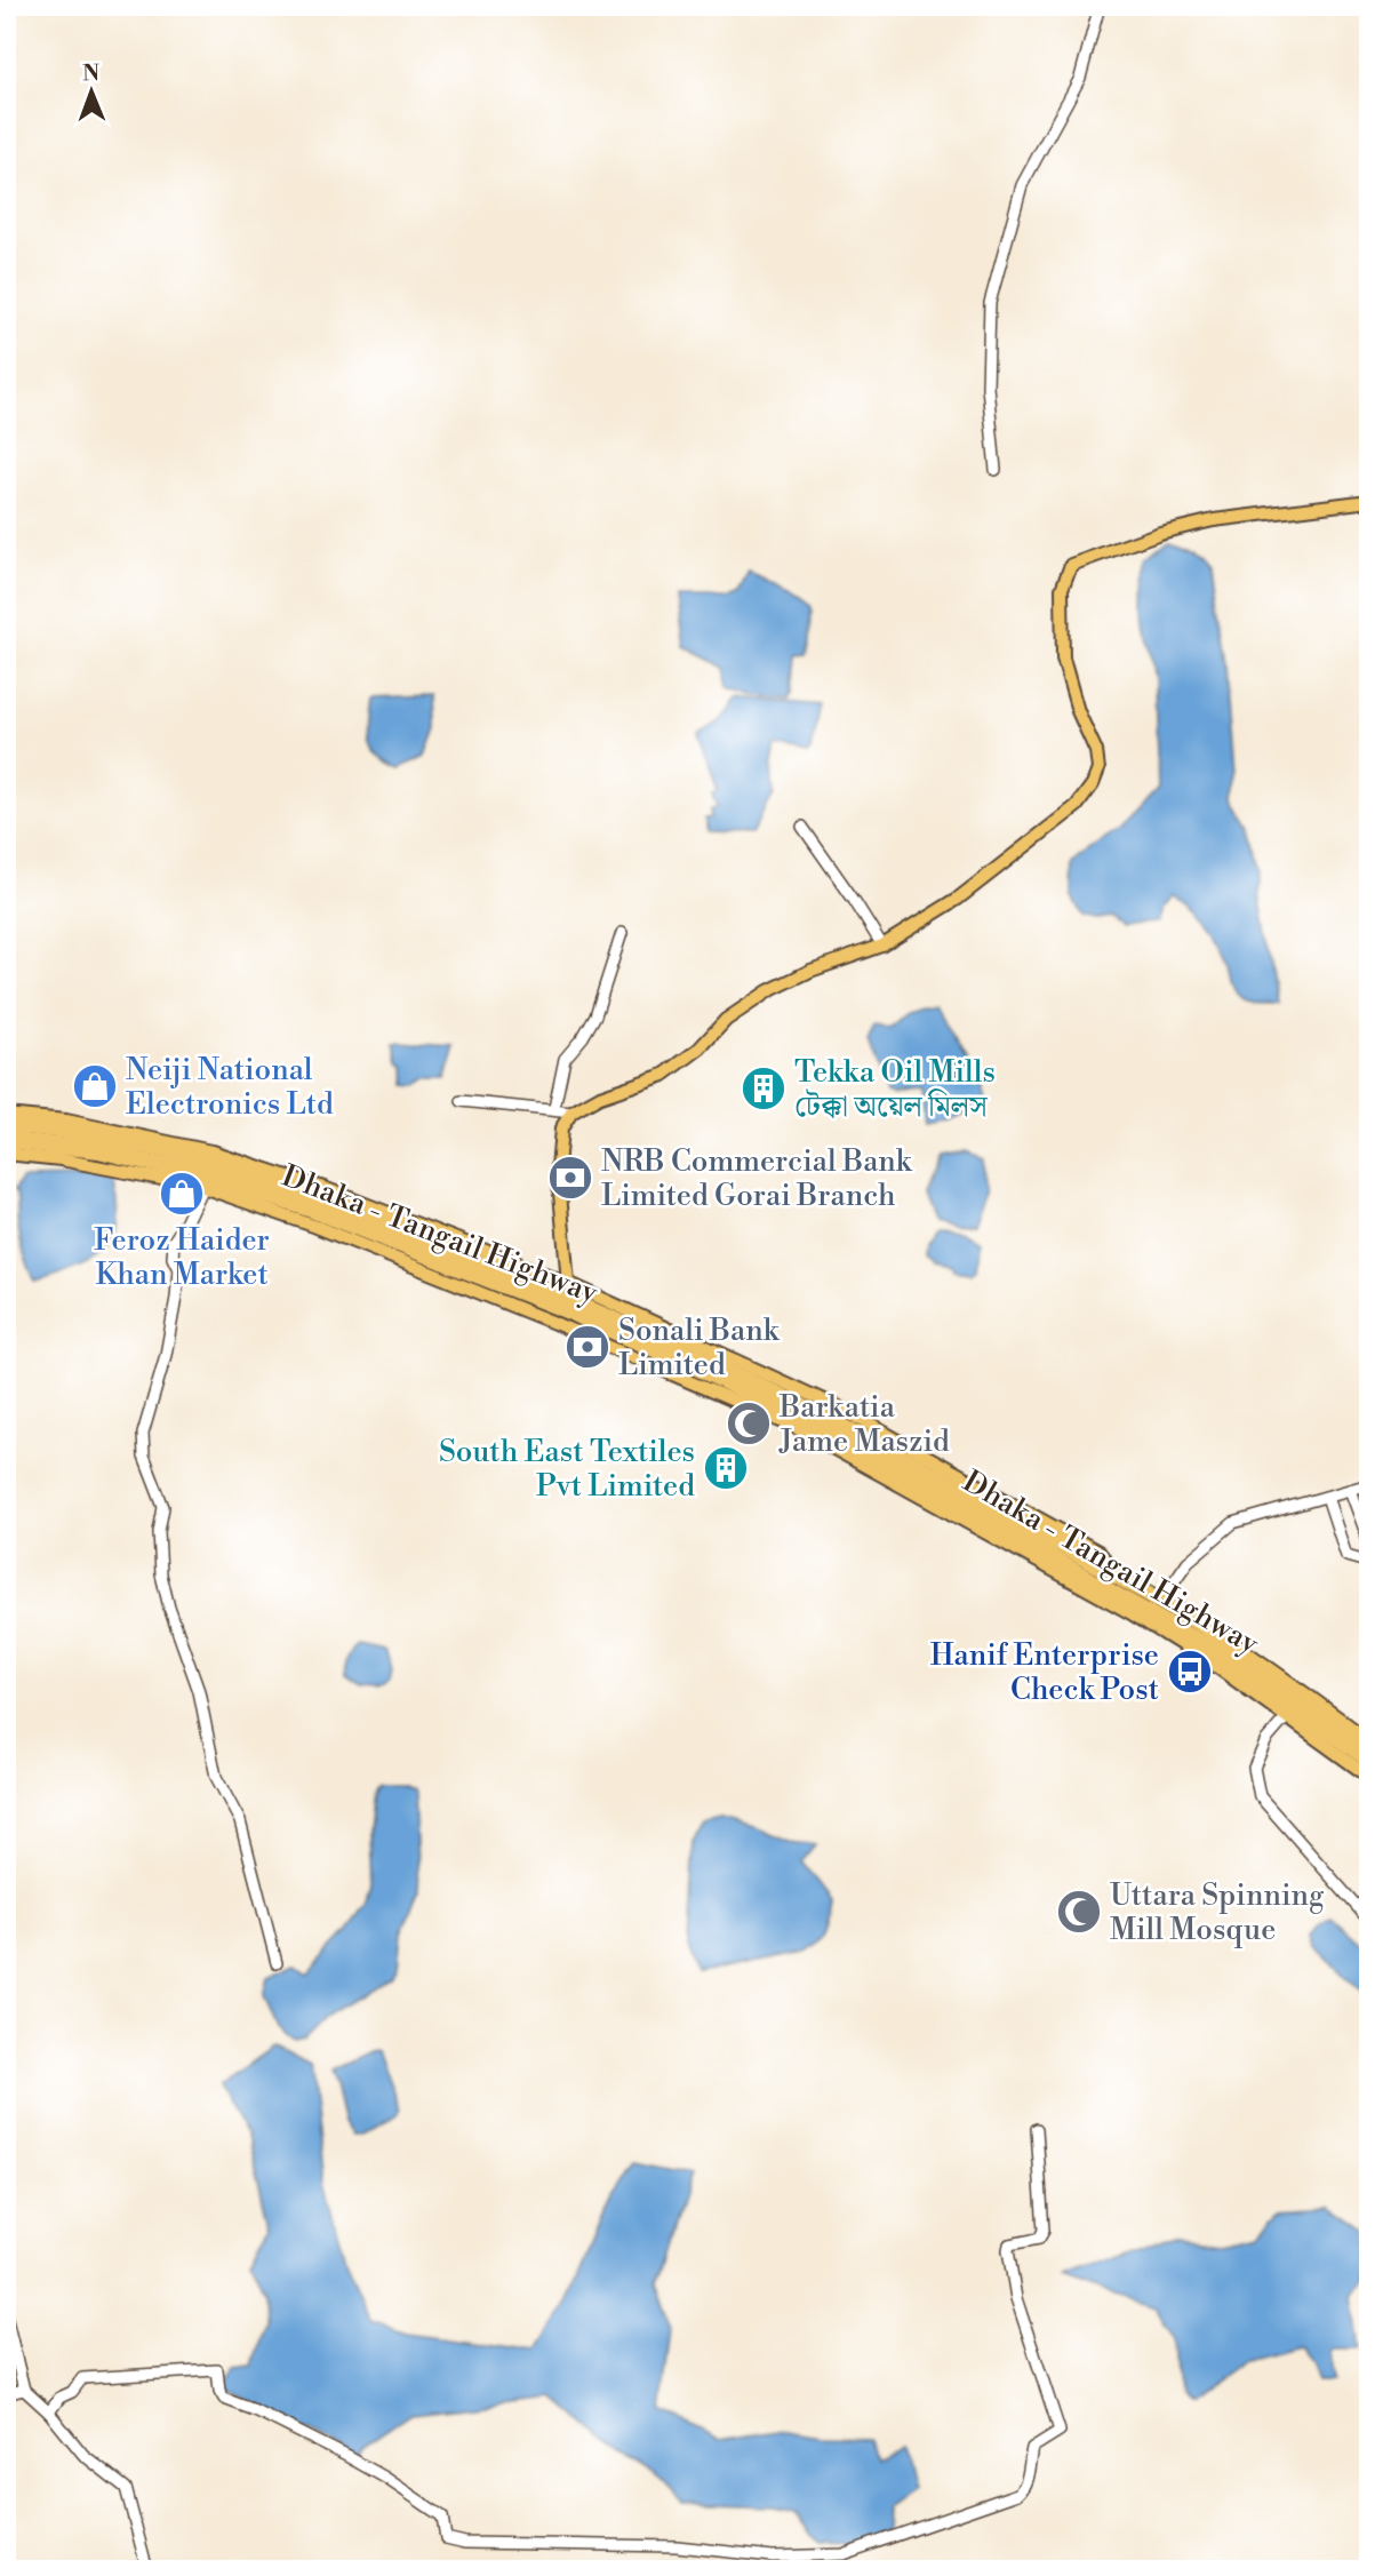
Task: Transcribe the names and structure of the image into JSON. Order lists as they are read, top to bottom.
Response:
{
  "streets": {
    "highway": ["Dhaka - Tangail Highway"]
  },
  "places": {
    "shop": ["Neiji National Electronics Ltd", "Feroz Haider Khan Market"],
    "building": ["Tekka Oil Mills টেক্কা অয়েল মিলস", "South East Textiles Pvt Limited"],
    "bank": ["NRB Commercial Bank Limited Gorai Branch", "Sonali Bank Limited"],
    "mosque": ["Barkatia Jame Maszid", "Uttara Spinning Mill Mosque"],
    "bus stop": ["Hanif Enterprise Check Post"]
  },
  "north": "top"
}
